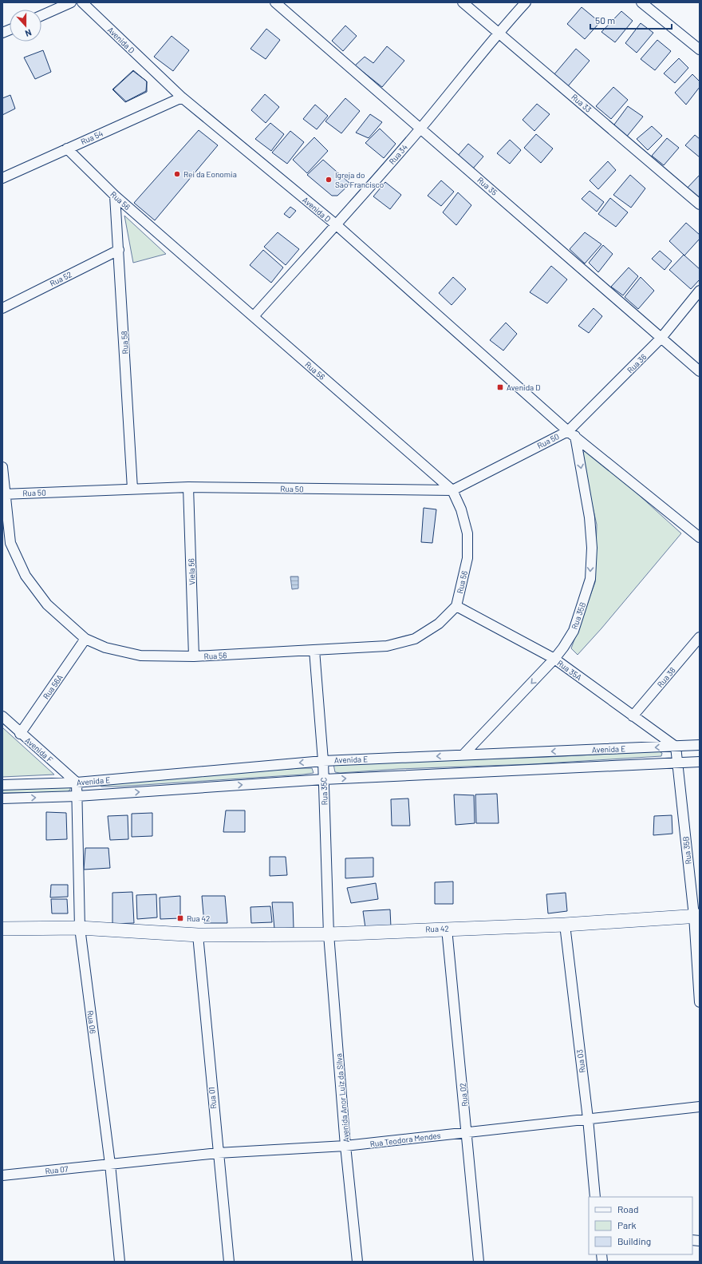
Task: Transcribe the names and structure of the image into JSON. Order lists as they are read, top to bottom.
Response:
{
  "streets": {
    "street": [
      "Avenida D",
      "Rua 33",
      "Rua 54",
      "Rua 34",
      "Rua 35",
      "Rua 56",
      "Rua 52",
      "Rua 58",
      "Rua 36",
      "Rua 50",
      "Viela 56",
      "Rua 35B",
      "Rua 35A",
      "Rua 38",
      "Rua 56A",
      "Avenida E",
      "Avenida F",
      "Rua 35C",
      "Rua 42",
      "Rua 06",
      "Rua 03",
      "Rua 02",
      "Rua 01",
      "Avenida Anor Luiz da Silva",
      "Rua Teodora Mendes",
      "Rua 07"
    ]
  },
  "crossings": [
    ["Avenida D", "Rua 54"],
    ["Avenida D", "Rua 34"],
    ["Avenida D", "Rua 36"],
    ["Avenida D", "Rua 50"],
    ["Avenida D", "Rua 35B"],
    ["Rua 33", "Rua 34"],
    ["Rua 54", "Rua 56"],
    ["Rua 34", "Rua 35"],
    ["Rua 34", "Rua 56"],
    ["Rua 35", "Rua 36"],
    ["Rua 56", "Rua 58"],
    ["Rua 56", "Rua 50"],
    ["Rua 56", "Viela 56"],
    ["Rua 56", "Rua 35A"],
    ["Rua 56", "Rua 56A"],
    ["Rua 56", "Rua 35C"],
    ["Rua 52", "Rua 58"],
    ["Rua 58", "Rua 50"],
    ["Rua 36", "Rua 50"],
    ["Rua 36", "Rua 35B"],
    ["Rua 50", "Viela 56"],
    ["Rua 50", "Rua 35B"],
    ["Rua 35B", "Rua 35A"],
    ["Rua 35B", "Avenida E"],
    ["Rua 35B", "Rua 42"],
    ["Rua 35A", "Rua 38"],
    ["Rua 35A", "Avenida E"],
    ["Rua 56A", "Avenida F"],
    ["Avenida E", "Avenida F"],
    ["Avenida E", "Rua 35C"],
    ["Avenida E", "Rua 06"],
    ["Avenida F", "Rua 06"],
    ["Rua 35C", "Rua 42"],
    ["Rua 35C", "Avenida Anor Luiz da Silva"],
    ["Rua 42", "Rua 06"],
    ["Rua 42", "Rua 03"],
    ["Rua 42", "Rua 02"],
    ["Rua 42", "Rua 01"],
    ["Rua 42", "Avenida Anor Luiz da Silva"],
    ["Rua 06", "Rua Teodora Mendes"],
    ["Rua 06", "Rua 07"],
    ["Rua 03", "Rua Teodora Mendes"],
    ["Rua 02", "Rua Teodora Mendes"],
    ["Rua 01", "Rua Teodora Mendes"],
    ["Avenida Anor Luiz da Silva", "Rua Teodora Mendes"],
    ["Rua Teodora Mendes", "Rua 07"]
  ],
  "one_way": ["Rua 35B"],
  "places": {
    "other": ["Rei da Eonomia", "Igreja do Sao Francisco"],
    "transit": ["Avenida D", "Rua 42"]
  },
  "legend": ["Road", "Park", "Building"],
  "scale_bar": "50 m",
  "north": "bottom"
}
